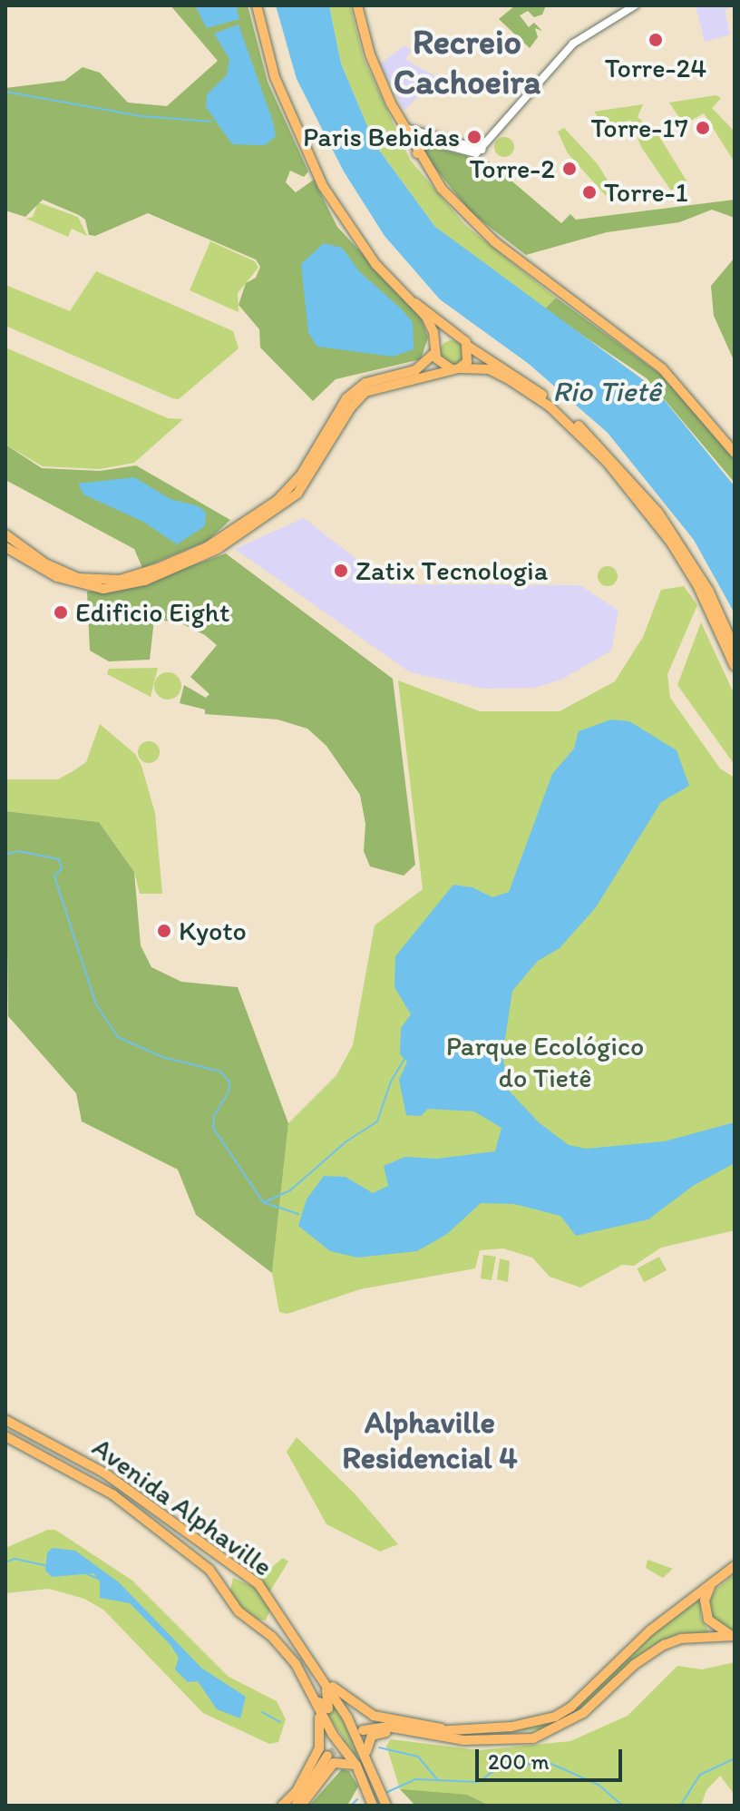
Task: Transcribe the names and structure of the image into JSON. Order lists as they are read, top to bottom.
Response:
{
  "streets": {
    "main road": ["Avenida Alphaville"]
  },
  "districts": ["Recreio Cachoeira", "Alphaville Residencial 4"],
  "water": ["Rio Tietê"],
  "parks": ["Parque Ecológico do Tietê"],
  "places": [
    "Torre-24",
    "Torre-17",
    "Paris Bebidas",
    "Torre-2",
    "Torre-1",
    "Zatix Tecnologia",
    "Edificio Eight",
    "Kyoto"
  ],
  "scale_bar": "200 m"
}
